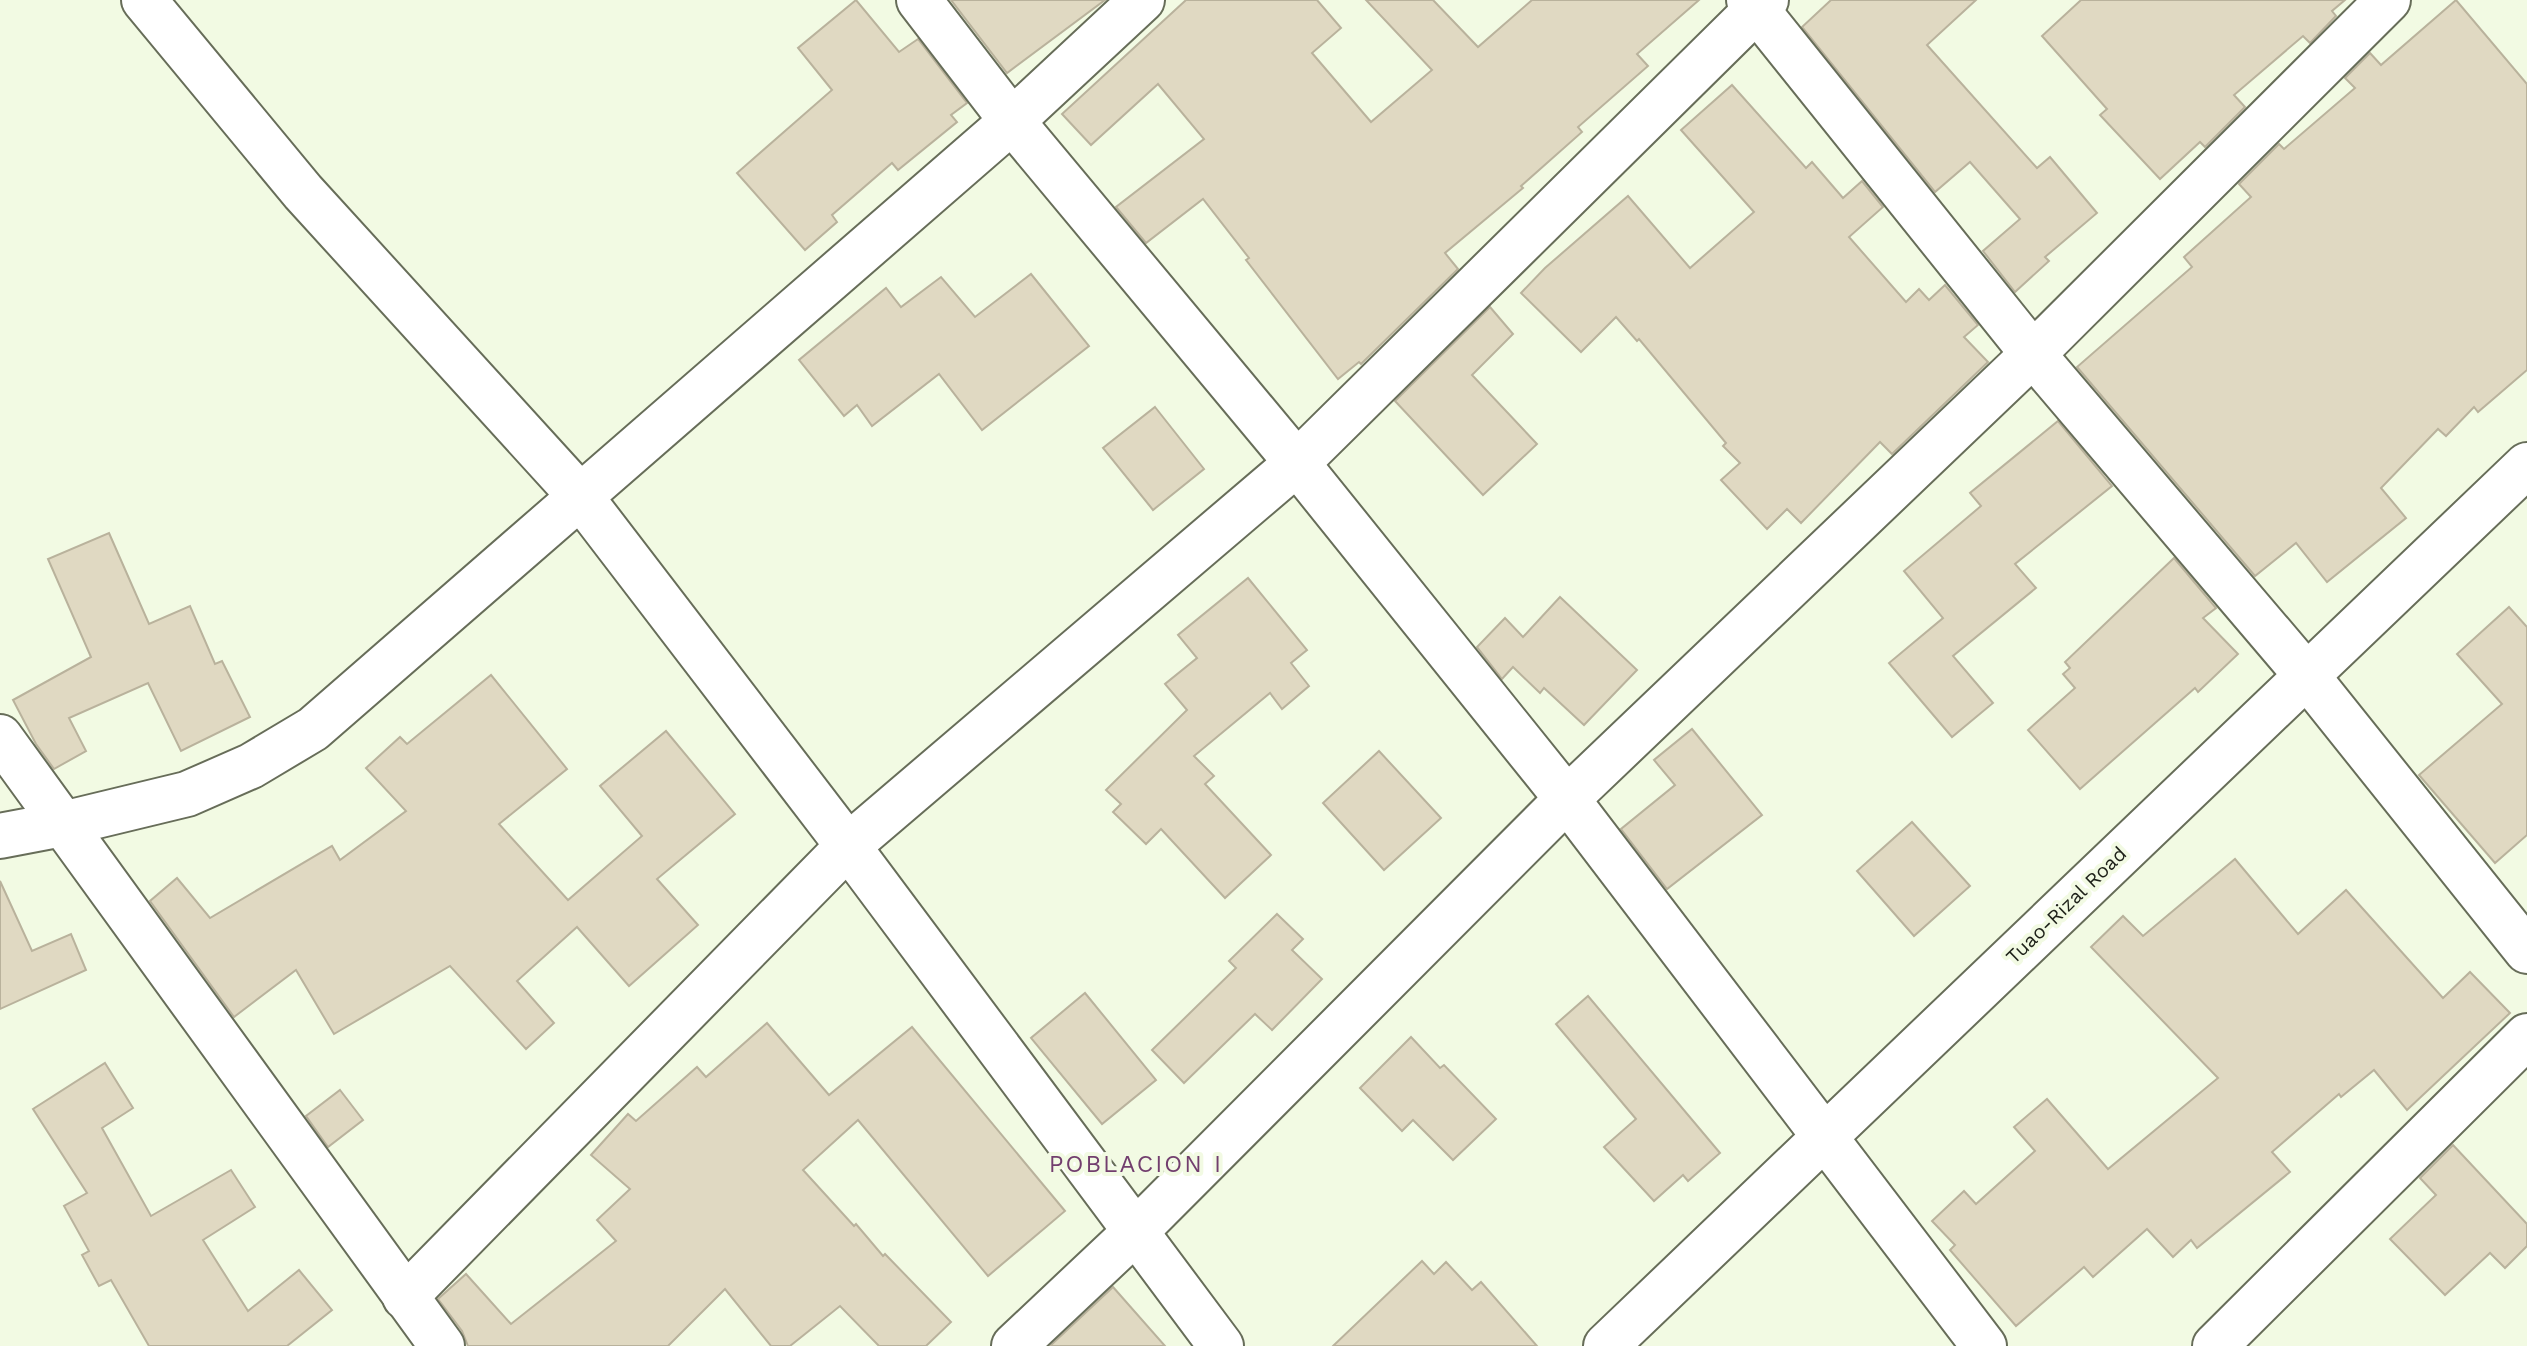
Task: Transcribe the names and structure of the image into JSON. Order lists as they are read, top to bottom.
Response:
{
  "streets": {
    "street": ["Tuao-Rizal Road"]
  },
  "districts": ["POBLACION I"]
}
